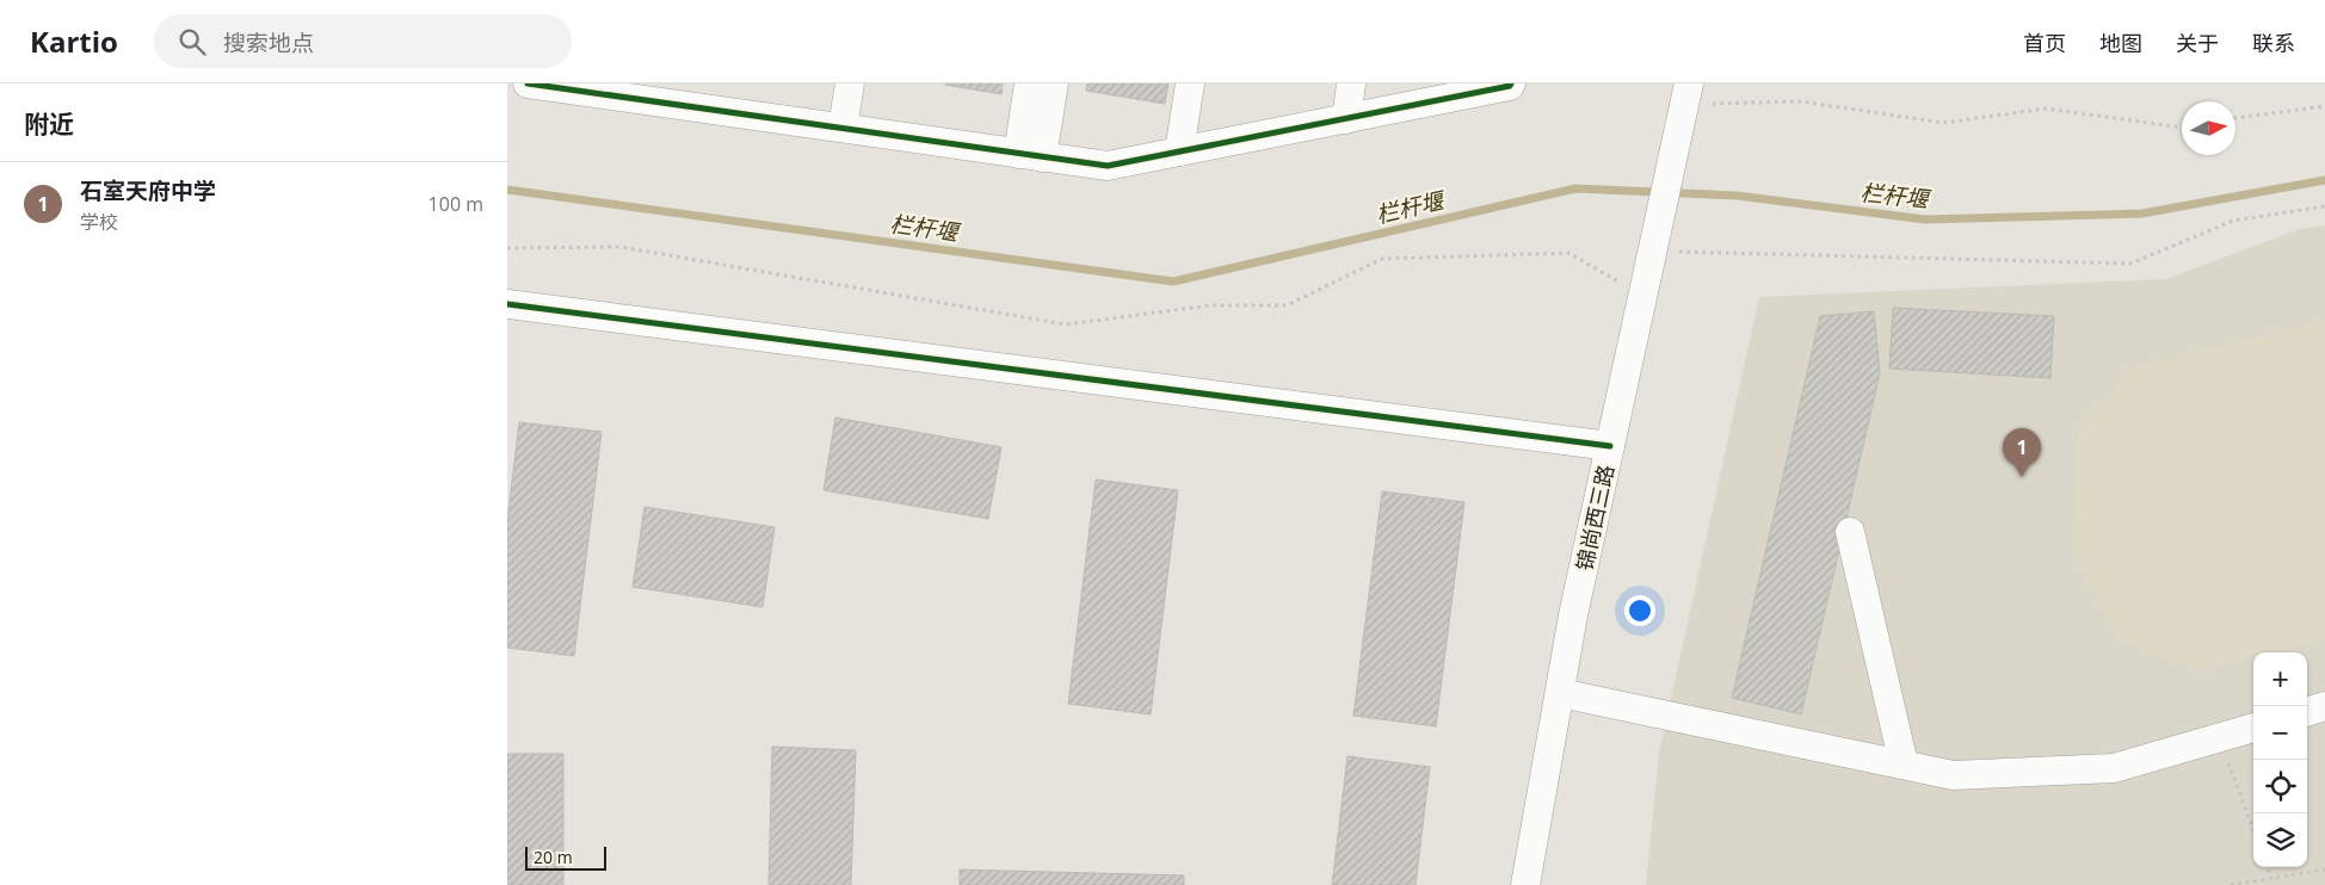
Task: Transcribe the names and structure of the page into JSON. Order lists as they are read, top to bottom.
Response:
{
  "streets": {
    "street": ["锦尚西三路"]
  },
  "water": ["栏杆堰"],
  "scale_bar": "20 m",
  "north": "right",
  "page": {
    "header": "Kartio",
    "search": "搜索地点",
    "nav": [
      "首页",
      "地图",
      "关于",
      "联系"
    ],
    "heading": "附近",
    "list": [
      {
        "mark": "1",
        "name": "石室天府中学",
        "note": "学校",
        "value": "100 m"
      }
    ],
    "pins": "1",
    "map_buttons": ["+", "−"],
    "scale": "20 m"
  }
}
